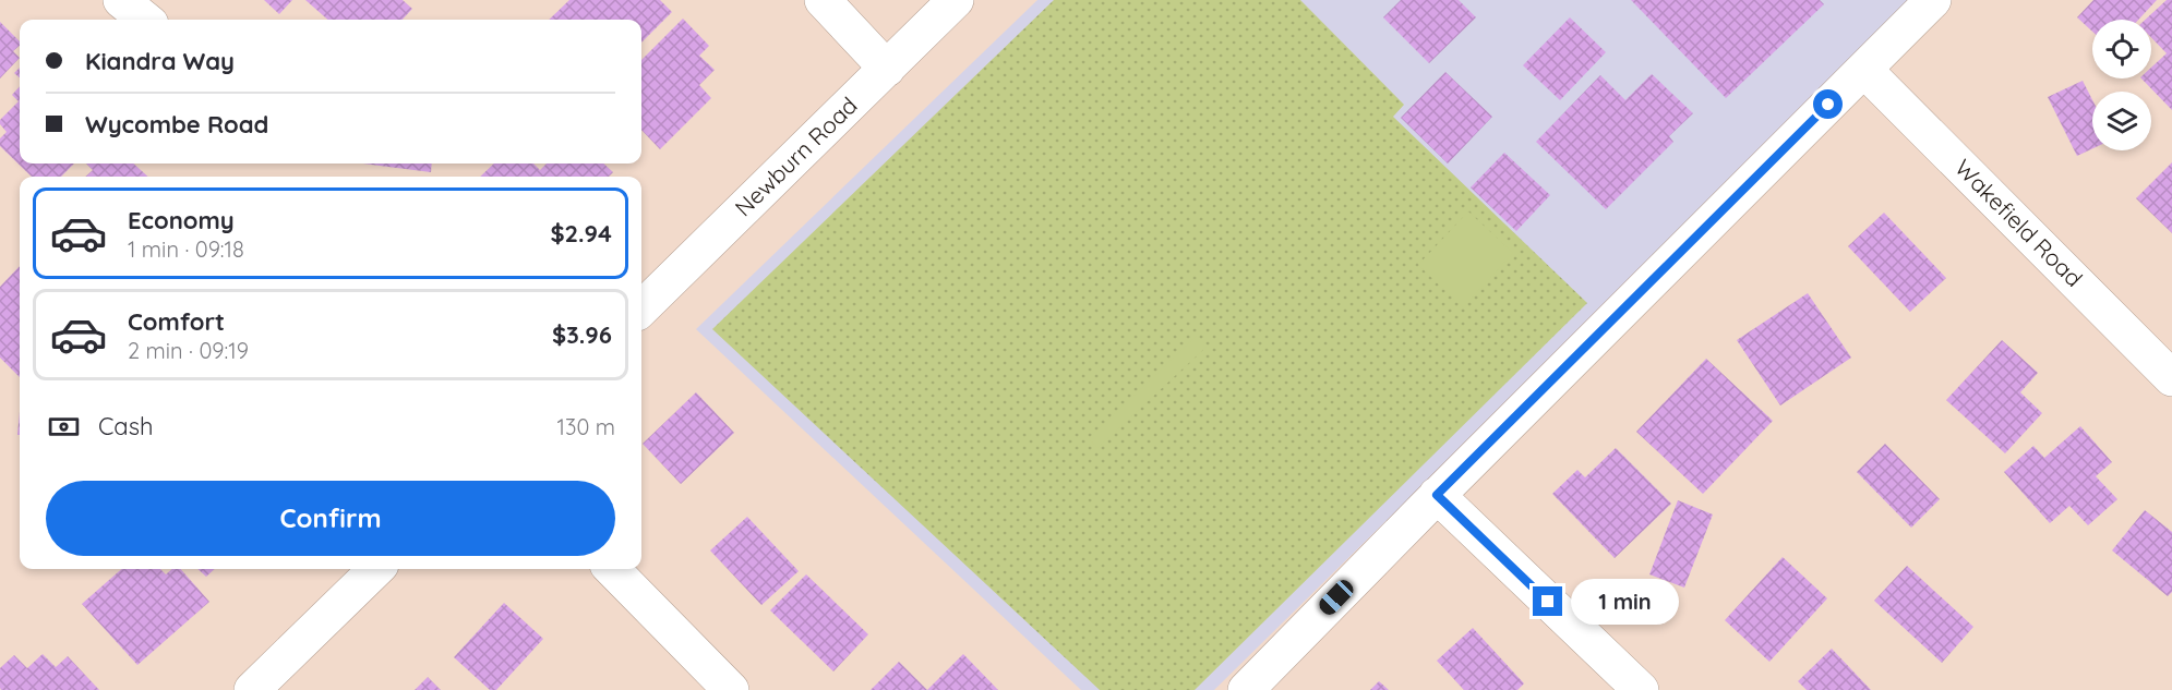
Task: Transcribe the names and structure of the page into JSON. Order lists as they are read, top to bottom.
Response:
{
  "streets": {
    "street": ["Newburn Road", "Wakefield Road"]
  },
  "page": {
    "banner": ["Kiandra Way", "Wycombe Road"],
    "list": [
      {
        "name": "Economy",
        "note": "1 min · 09:18",
        "value": "$2.94"
      },
      {
        "name": "Comfort",
        "note": "2 min · 09:19",
        "value": "$3.96"
      }
    ],
    "pay": ["Cash", "130 m"],
    "buttons": "Confirm",
    "bubble": "1 min"
  }
}
